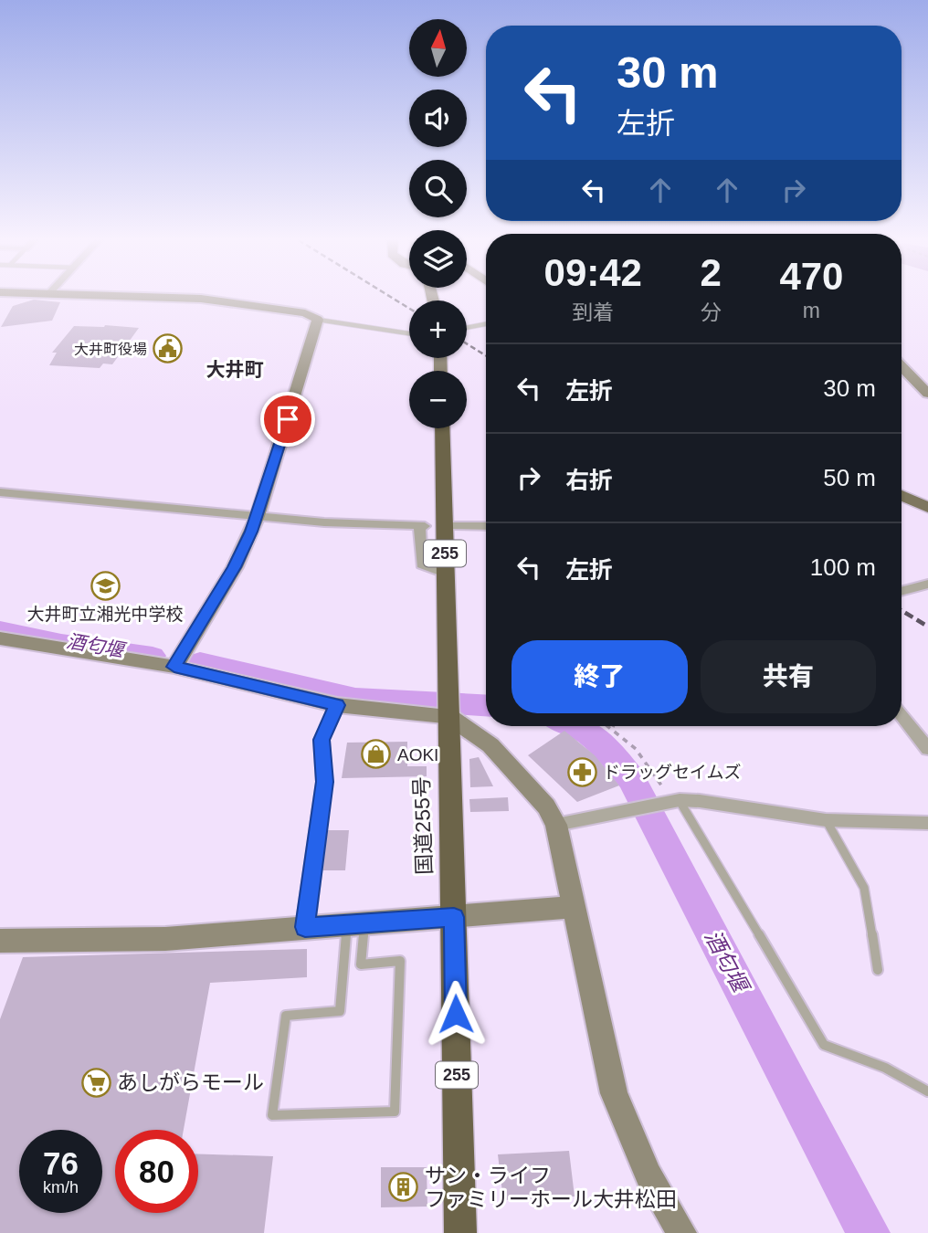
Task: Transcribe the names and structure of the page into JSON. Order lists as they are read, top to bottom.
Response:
{
  "streets": {
    "highway": ["255", "国道255号"]
  },
  "districts": ["大井町"],
  "water": ["酒匂堰"],
  "places": {
    "public building": ["大井町役場"],
    "school or university": ["大井町立湘光中学校"],
    "shop": ["AOKI"],
    "pharmacy": ["ドラッグセイムズ"],
    "supermarket": ["あしがらモール"],
    "building": ["サン・ライフ ファミリーホール大井松田"]
  },
  "north": "top",
  "page": {
    "map_buttons": ["+", "−"],
    "turn": ["30 m", "左折"],
    "eta": [
      "09:42",
      "到着",
      "2",
      "分",
      "470",
      "m"
    ],
    "list": [
      {
        "name": "左折",
        "value": "30 m"
      },
      {
        "name": "右折",
        "value": "50 m"
      },
      {
        "name": "左折",
        "value": "100 m"
      }
    ],
    "buttons": ["終了", "共有"],
    "speed": "76 km/h",
    "limit": "80"
  }
}
